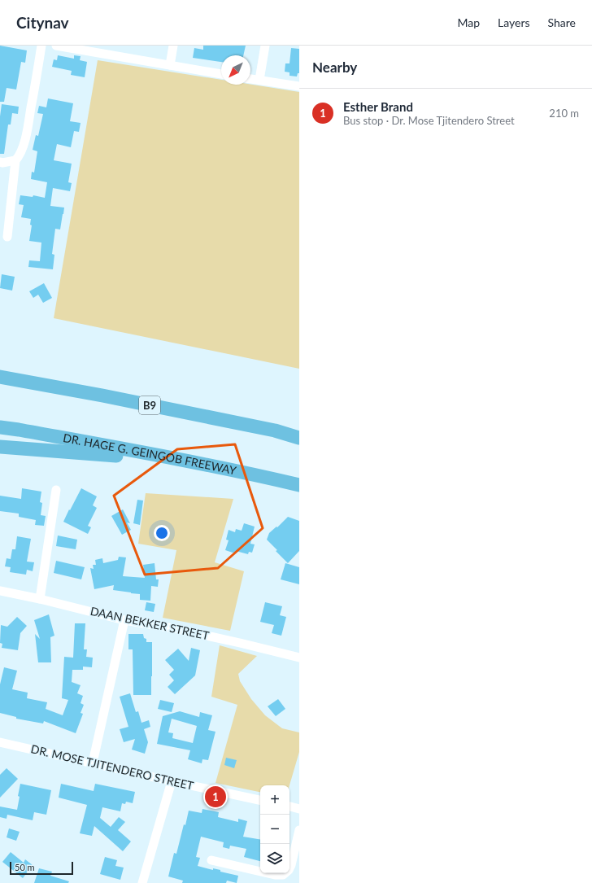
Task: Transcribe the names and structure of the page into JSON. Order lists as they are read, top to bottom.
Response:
{
  "streets": {
    "highway": ["B9", "DR. HAGE G. GEINGOB FREEWAY"],
    "street": ["DAAN BEKKER STREET", "DR. MOSE TJITENDERO STREET"]
  },
  "scale_bar": "50 m",
  "north": "bottom left",
  "page": {
    "header": "Citynav",
    "nav": ["Map", "Layers", "Share"],
    "heading": "Nearby",
    "list": [
      {
        "mark": "1",
        "name": "Esther Brand",
        "note": "Bus stop · Dr. Mose Tjitendero Street",
        "value": "210 m"
      }
    ],
    "pins": "1",
    "map_buttons": ["+", "−"],
    "scale": "50 m"
  }
}
